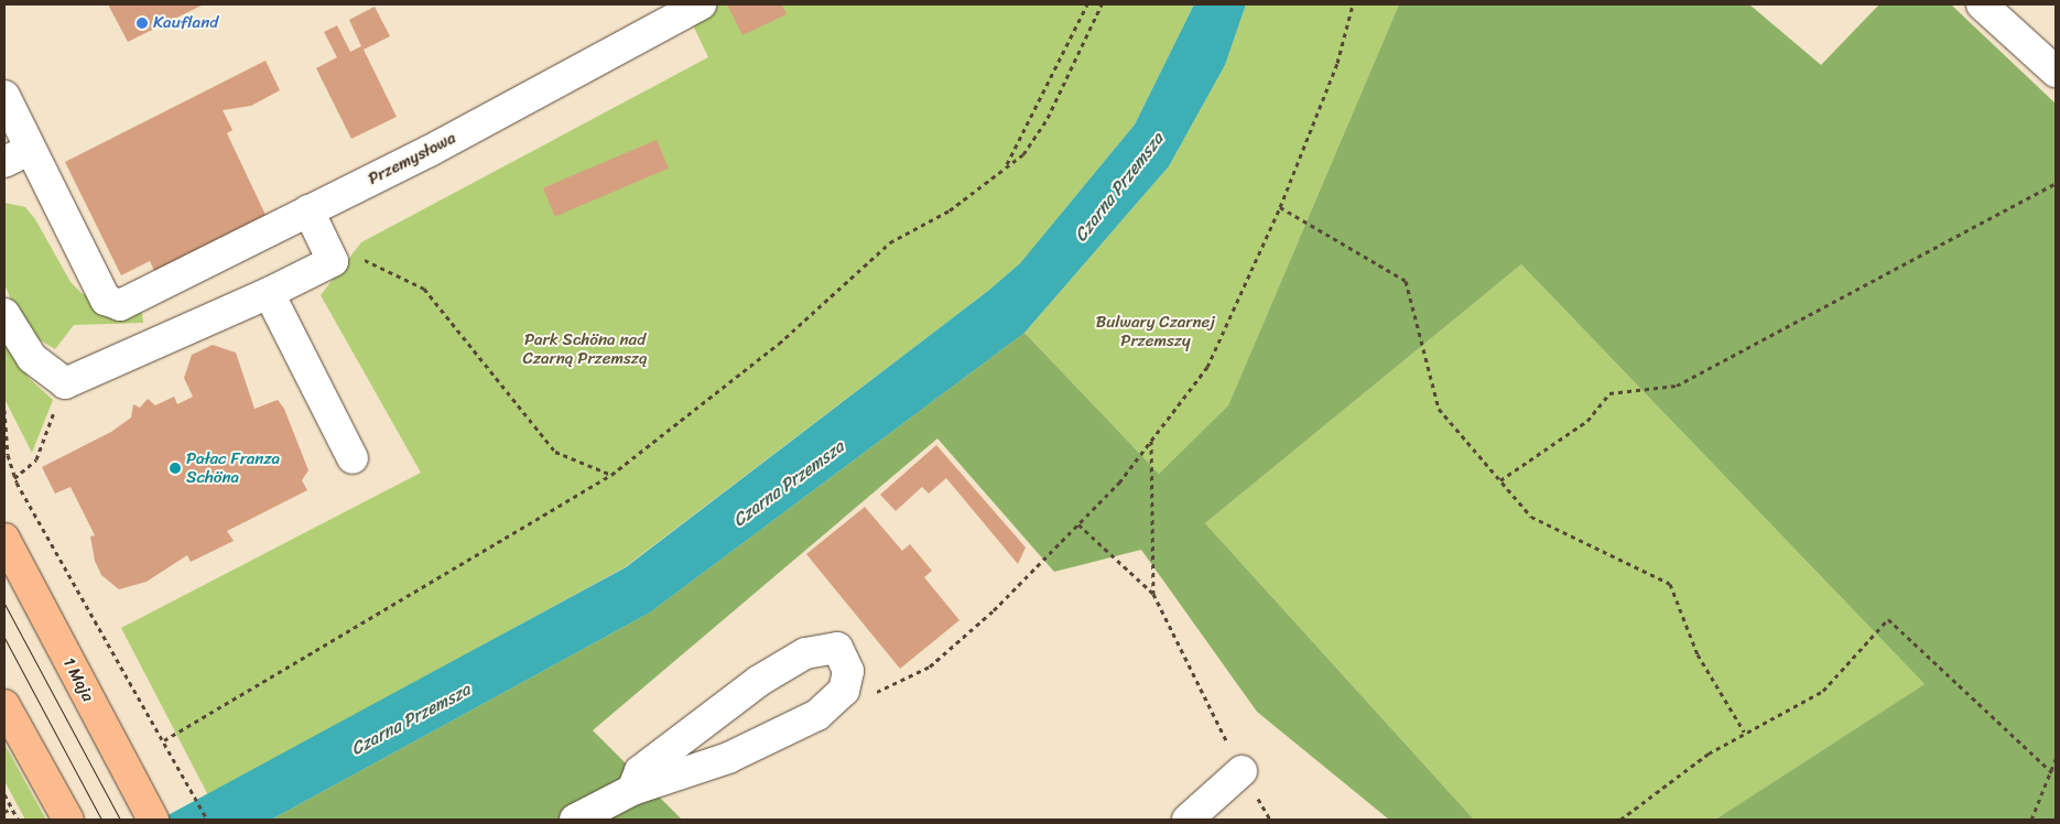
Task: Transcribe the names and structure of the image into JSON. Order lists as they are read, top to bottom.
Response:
{
  "streets": {
    "main road": ["1 Maja"],
    "street": ["Przemysłowa"]
  },
  "water": ["Czarna Przemsza"],
  "parks": ["Bulwary Czarnej Przemszy", "Park Schöna nad Czarną Przemszą"],
  "places": ["Kaufland", "Pałac Franza Schöna"]
}
